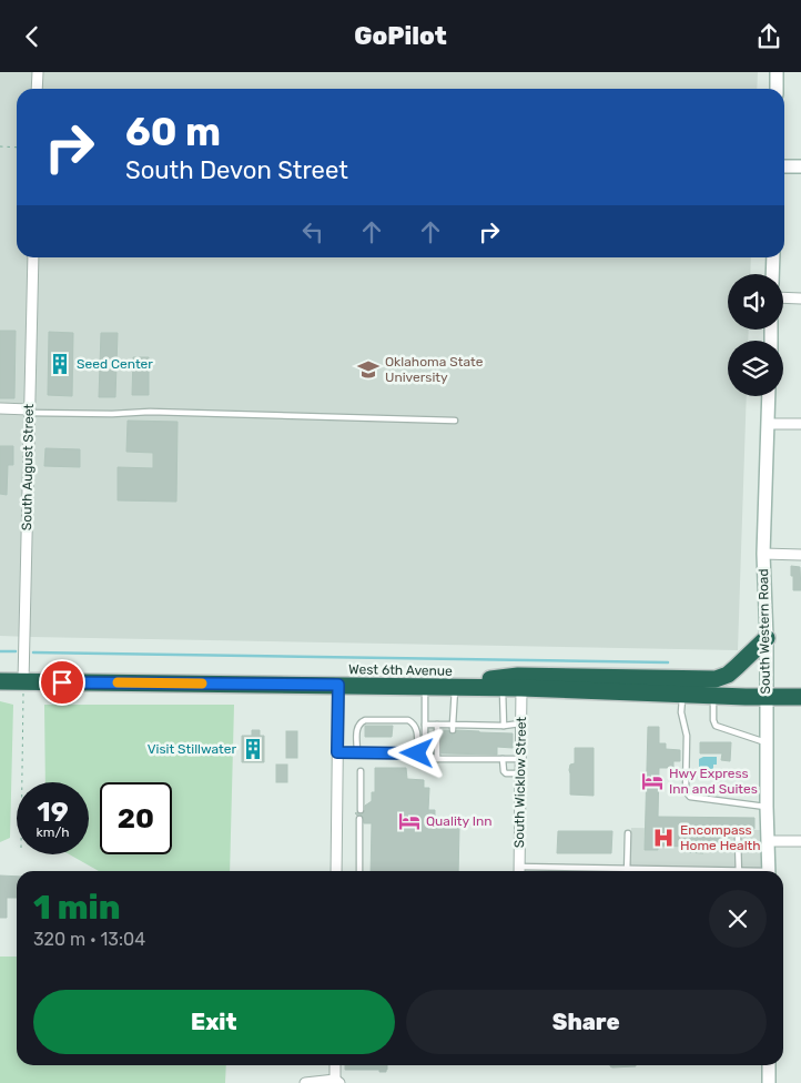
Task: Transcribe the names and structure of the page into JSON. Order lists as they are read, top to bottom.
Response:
{
  "streets": {
    "highway": ["West 6th Avenue"],
    "main road": ["South Western Road"],
    "street": ["South August Street", "South Wicklow Street"]
  },
  "crossings": [
    ["South August Street", "West 6th Avenue"],
    ["South Western Road", "West 6th Avenue"],
    ["West 6th Avenue", "South Wicklow Street"]
  ],
  "places": {
    "building": ["Seed Center", "Visit Stillwater"],
    "school or university": ["Oklahoma State University"],
    "hotel": ["Hwy Express Inn and Suites", "Quality Inn"],
    "hospital": ["Encompass Home Health"]
  },
  "page": {
    "header": "GoPilot",
    "turn": ["60 m", "South Devon Street"],
    "speed": "19 km/h",
    "limit": "20",
    "heading": ["1 min", "320 m · 13:04"],
    "buttons": ["Exit", "Share"]
  }
}
